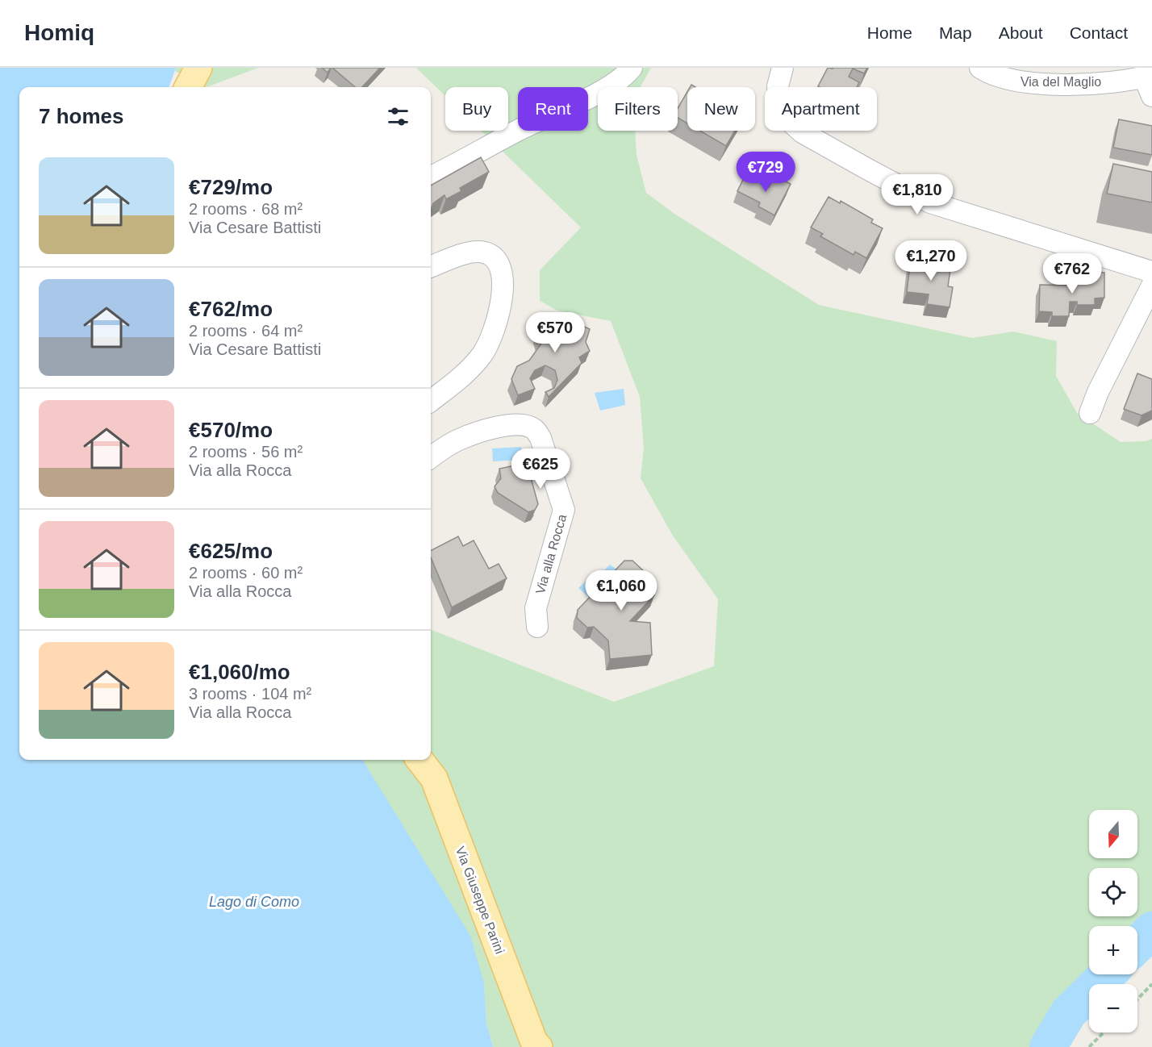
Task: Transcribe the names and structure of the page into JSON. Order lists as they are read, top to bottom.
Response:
{
  "streets": {
    "main road": ["Via Giuseppe Parini"],
    "street": ["Via del Maglio", "Via alla Rocca"]
  },
  "water": ["Lago di Como"],
  "north": "bottom",
  "page": {
    "header": "Homiq",
    "nav": [
      "Home",
      "Map",
      "About",
      "Contact"
    ],
    "chip": [
      "Buy",
      "Rent",
      "Filters",
      "New",
      "Apartment"
    ],
    "heading": "7 homes",
    "list": [
      {
        "name": "€729/mo",
        "note": "2 rooms · 68 m² · Via Cesare Battisti"
      },
      {
        "name": "€762/mo",
        "note": "2 rooms · 64 m² · Via Cesare Battisti"
      },
      {
        "name": "€570/mo",
        "note": "2 rooms · 56 m² · Via alla Rocca"
      },
      {
        "name": "€625/mo",
        "note": "2 rooms · 60 m² · Via alla Rocca"
      },
      {
        "name": "€1,060/mo",
        "note": "3 rooms · 104 m² · Via alla Rocca"
      }
    ],
    "price": [
      "€729",
      "€1,810",
      "€1,270",
      "€762",
      "€570",
      "€625",
      "€1,060"
    ],
    "map_buttons": ["+", "−"]
  }
}
